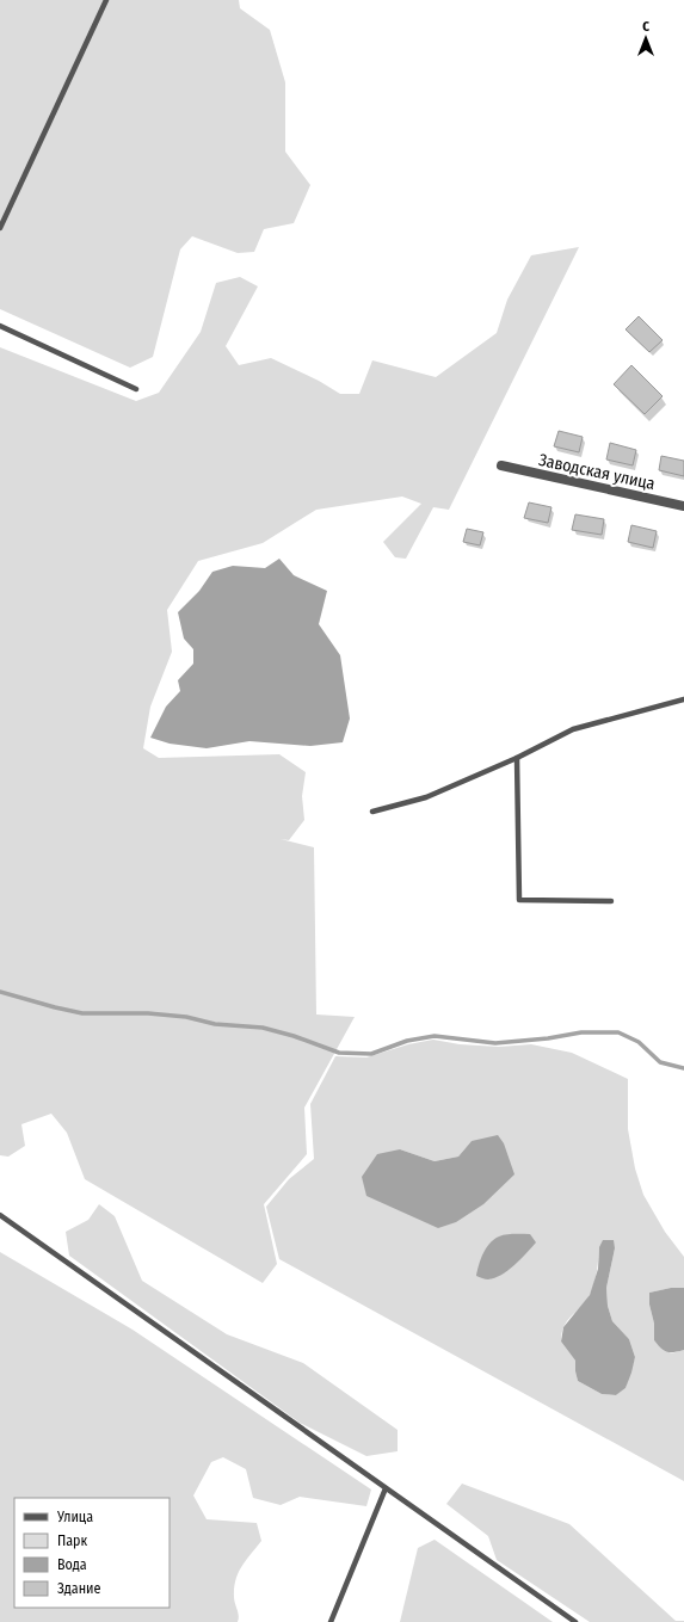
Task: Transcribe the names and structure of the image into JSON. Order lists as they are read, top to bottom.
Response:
{
  "streets": {
    "street": ["Заводская улица"]
  },
  "legend": [
    "Улица",
    "Парк",
    "Вода",
    "Здание"
  ],
  "north": "top"
}
